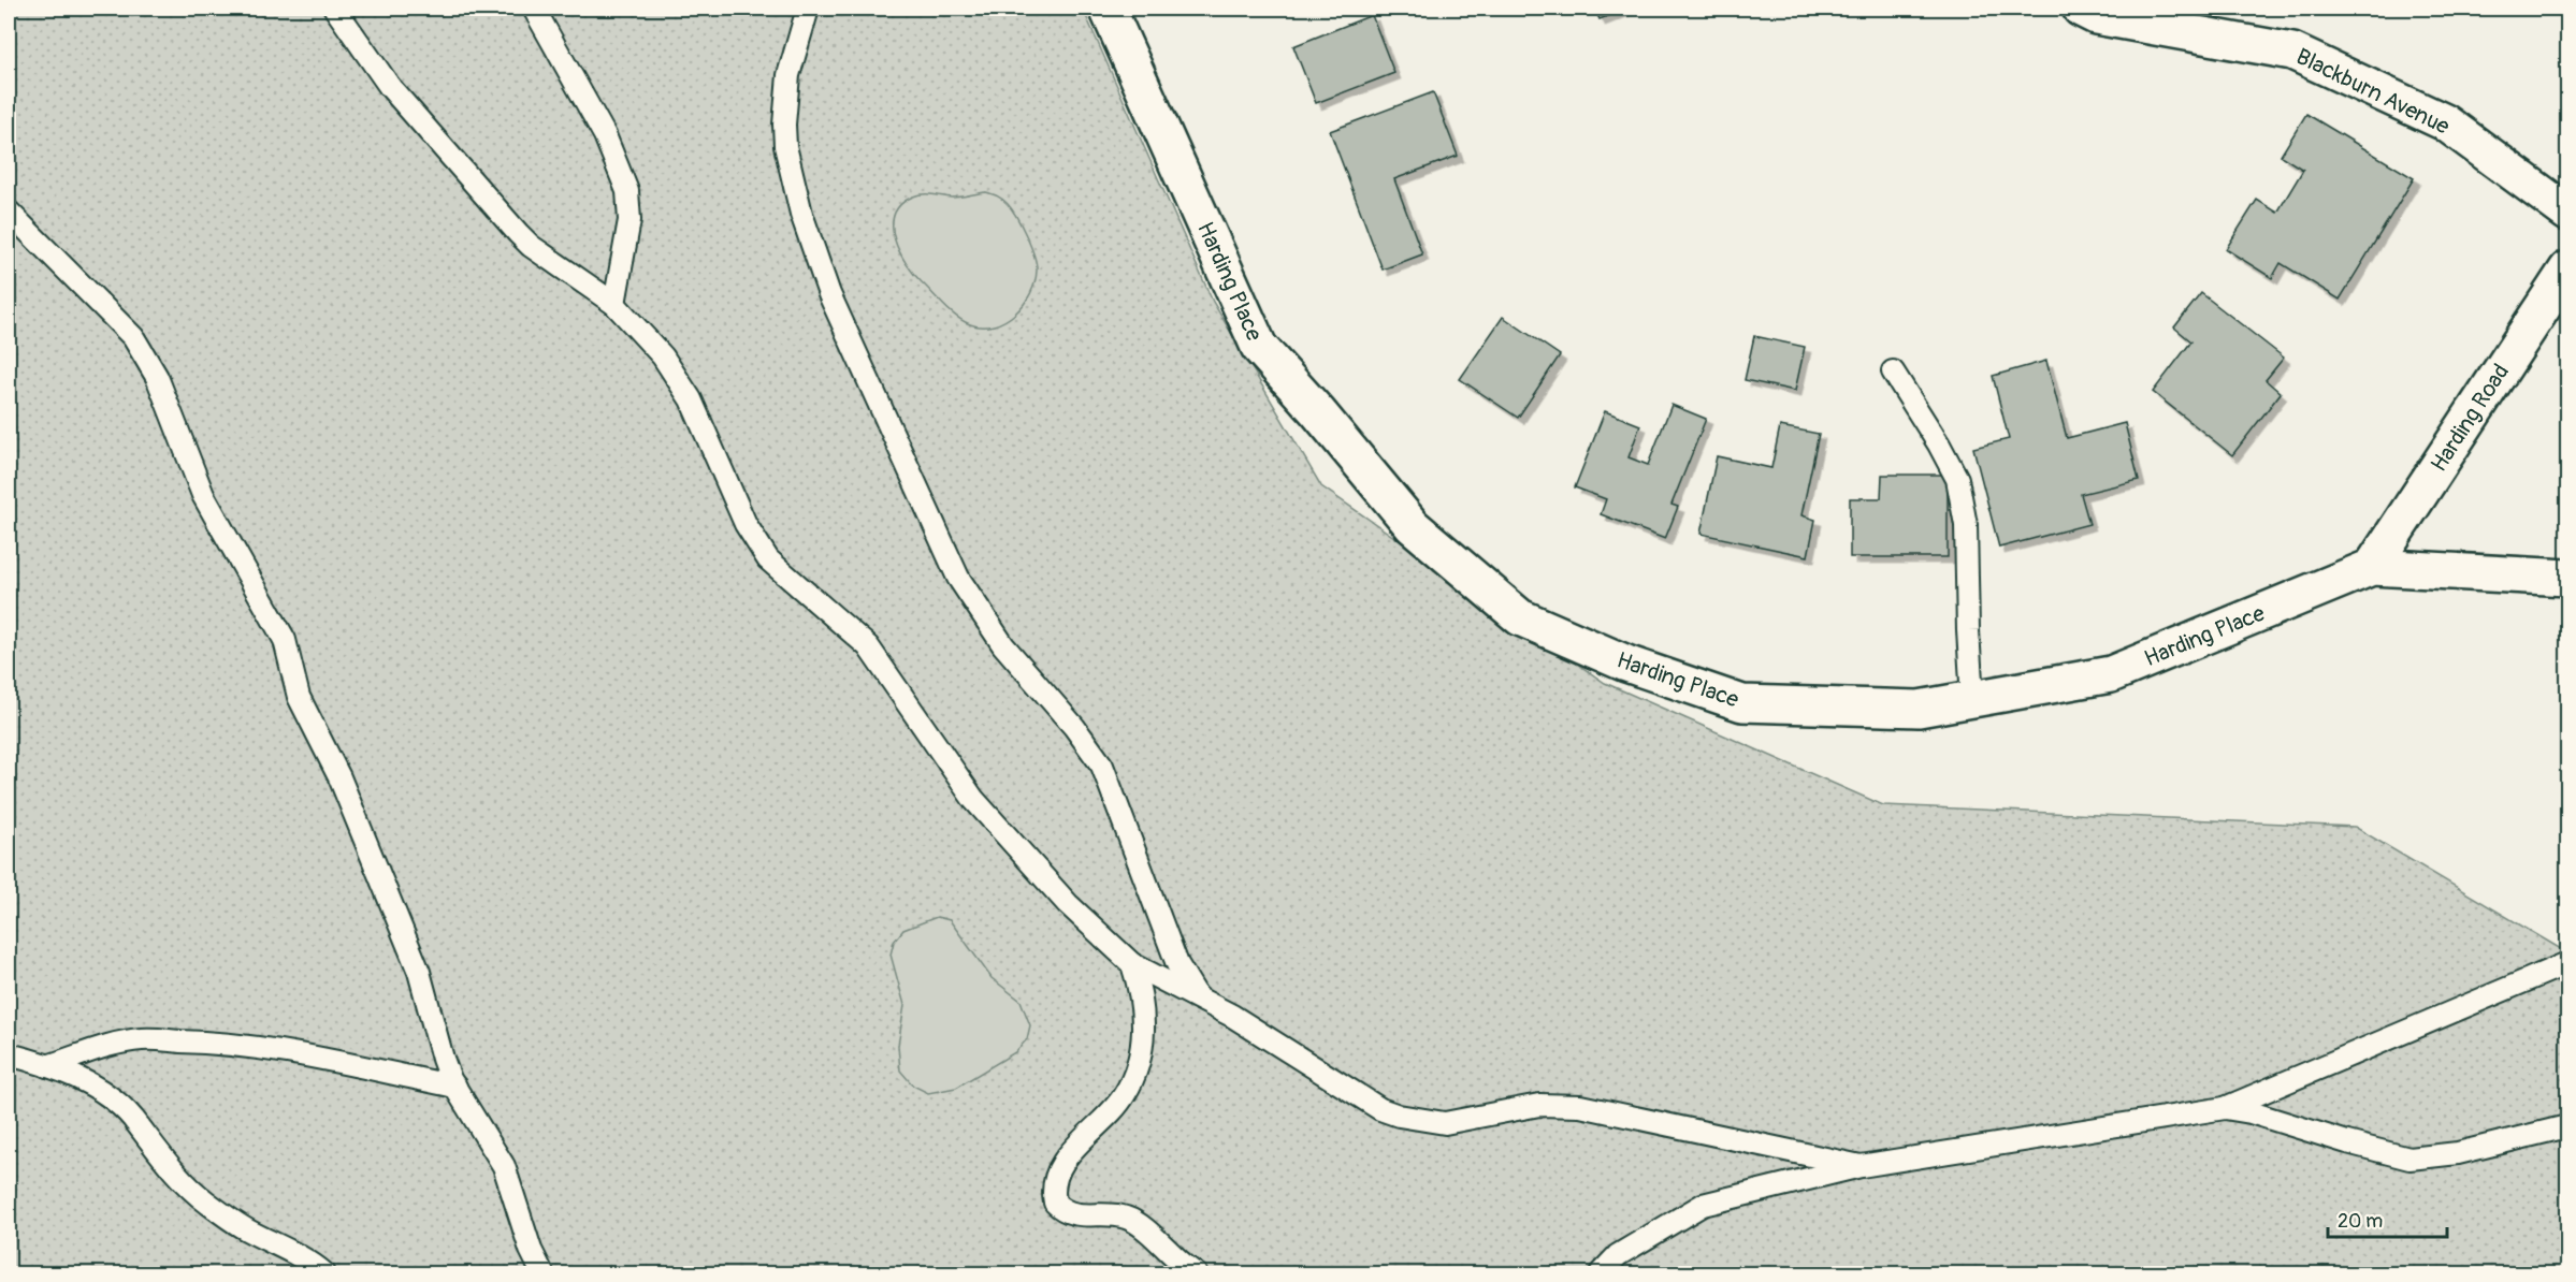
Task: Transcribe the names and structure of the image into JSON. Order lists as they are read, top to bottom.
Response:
{
  "streets": {
    "main road": ["Blackburn Avenue", "Harding Place", "Harding Road"]
  },
  "crossings": [
    ["Harding Place", "Harding Road"]
  ],
  "scale_bar": "20 m"
}
